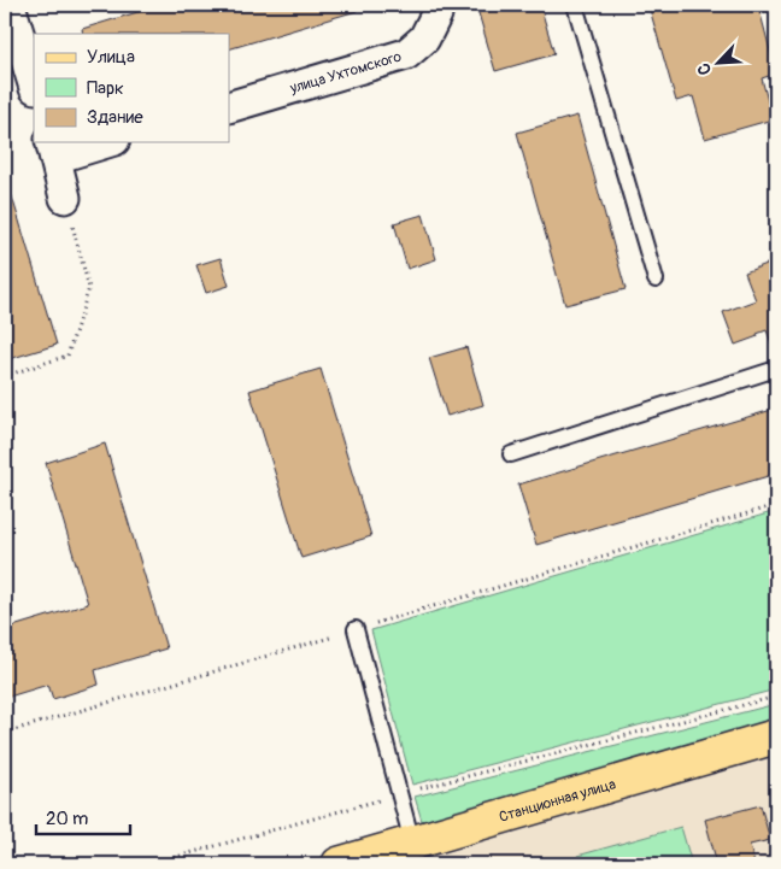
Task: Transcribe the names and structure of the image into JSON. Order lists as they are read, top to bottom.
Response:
{
  "streets": {
    "main road": ["Станционная улица"],
    "street": ["улица Ухтомского"]
  },
  "legend": ["Улица", "Парк", "Здание"],
  "scale_bar": "20 m",
  "north": "bottom left"
}
